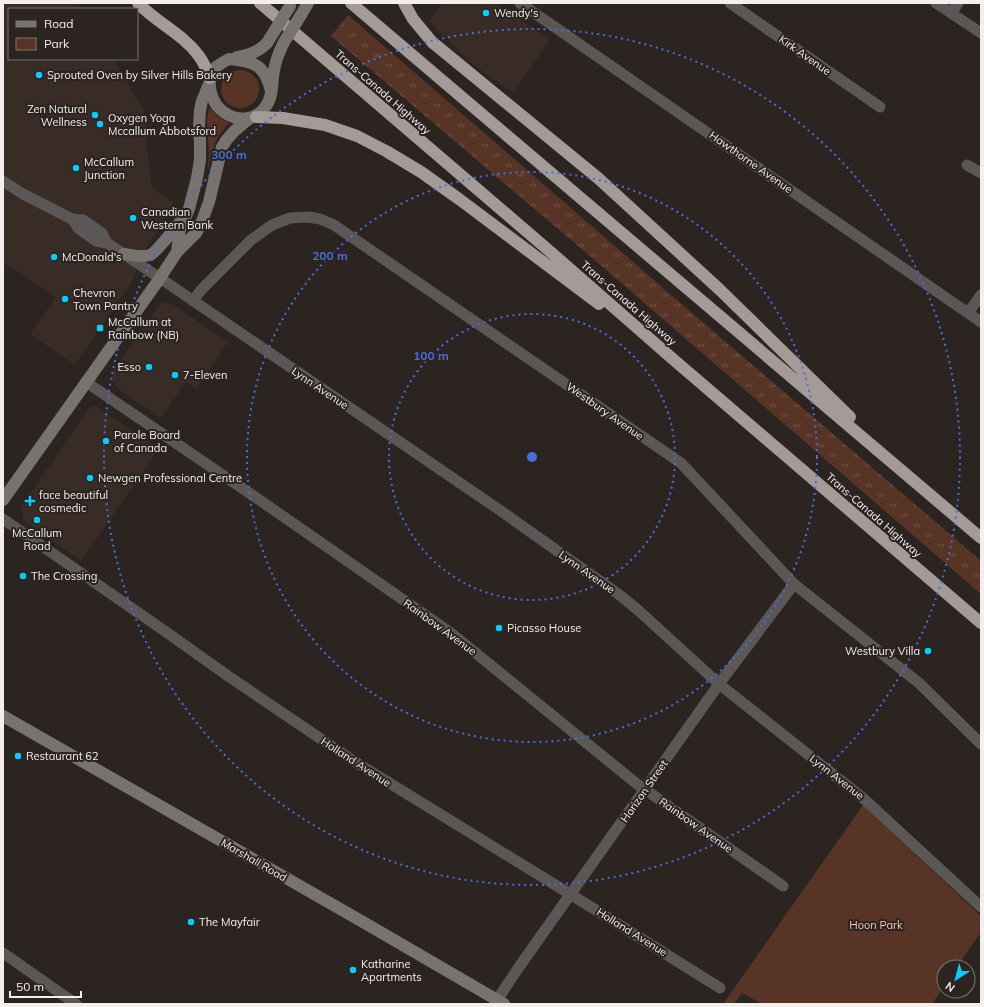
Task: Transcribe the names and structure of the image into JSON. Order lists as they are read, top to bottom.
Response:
{
  "streets": {
    "highway": ["Trans-Canada Highway"],
    "main road": ["Marshall Road"],
    "street": [
      "Kirk Avenue",
      "Hawthorne Avenue",
      "Lynn Avenue",
      "Westbury Avenue",
      "Rainbow Avenue",
      "Holland Avenue",
      "Horizon Street"
    ]
  },
  "crossings": [
    ["Lynn Avenue", "Westbury Avenue"],
    ["Lynn Avenue", "Horizon Street"],
    ["Westbury Avenue", "Horizon Street"],
    ["Rainbow Avenue", "Horizon Street"],
    ["Holland Avenue", "Horizon Street"],
    ["Horizon Street", "Marshall Road"]
  ],
  "parks": ["Hoon Park"],
  "places": {
    "other": [
      "Wendy's",
      "Sprouted Oven by Silver Hills Bakery",
      "Zen Natural Wellness",
      "Oxygen Yoga Mccallum Abbotsford",
      "McCallum Junction",
      "Canadian Western Bank",
      "McDonald's",
      "Chevron Town Pantry",
      "Esso",
      "7-Eleven",
      "Parole Board of Canada",
      "Newgen Professional Centre",
      "McCallum Road",
      "The Crossing",
      "Picasso House",
      "Westbury Villa",
      "Restaurant 62",
      "The Mayfair",
      "Katharine Apartments"
    ],
    "transit": ["McCallum at Rainbow (NB)"],
    "health": ["face beautiful cosmedic"]
  },
  "legend": ["Road", "Park"],
  "scale_bar": "50 m",
  "north": "bottom left",
  "rings": ["300 m", "200 m", "100 m"]
}
